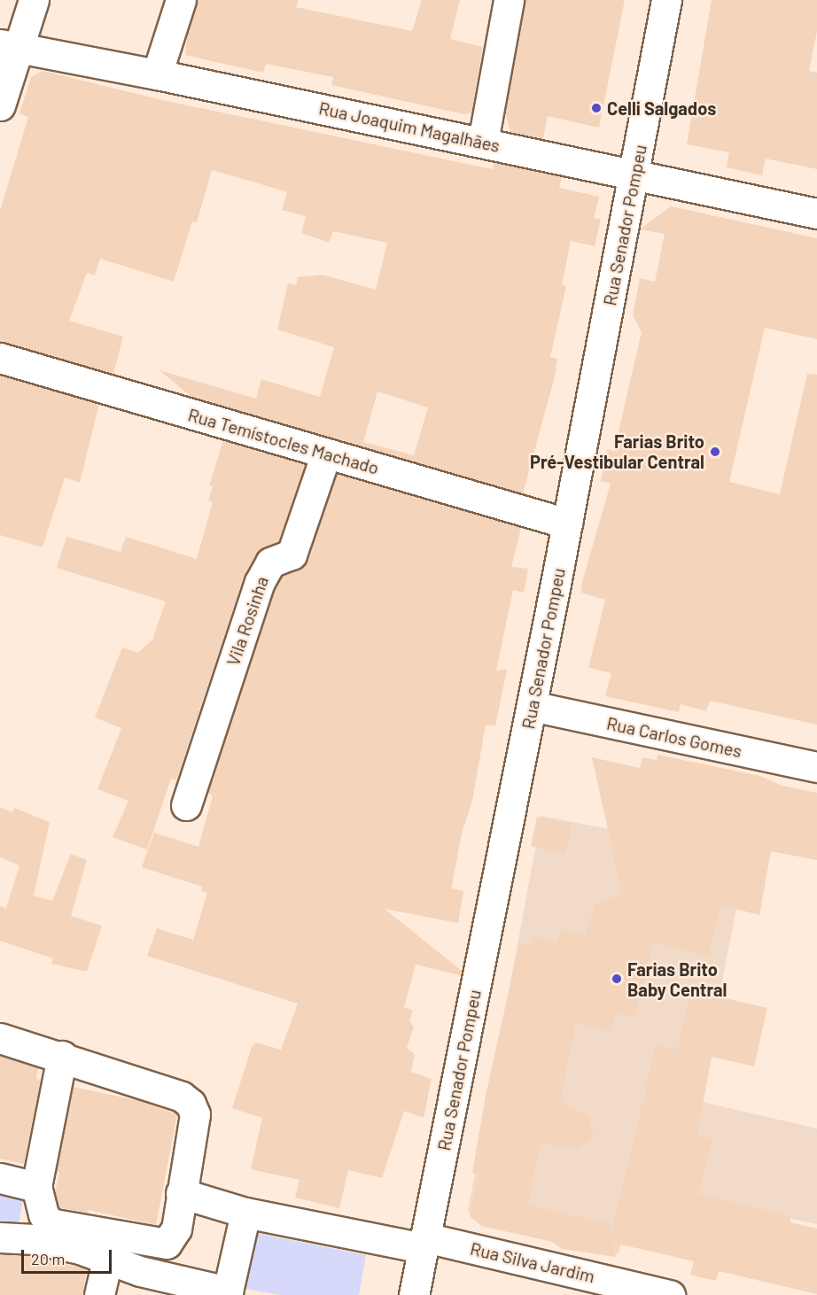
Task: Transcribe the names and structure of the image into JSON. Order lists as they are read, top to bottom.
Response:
{
  "streets": {
    "street": [
      "Rua Joaquim Magalhães",
      "Rua Senador Pompeu",
      "Rua Temístocles Machado",
      "Vila Rosinha",
      "Rua Carlos Gomes",
      "Rua Silva Jardim"
    ]
  },
  "crossings": [
    ["Rua Joaquim Magalhães", "Rua Senador Pompeu"],
    ["Rua Senador Pompeu", "Rua Temístocles Machado"],
    ["Rua Senador Pompeu", "Rua Carlos Gomes"],
    ["Rua Senador Pompeu", "Rua Silva Jardim"],
    ["Rua Temístocles Machado", "Vila Rosinha"]
  ],
  "places": ["Celli Salgados", "Farias Brito Pré-Vestibular Central", "Farias Brito Baby Central"],
  "scale_bar": "20 m"
}
